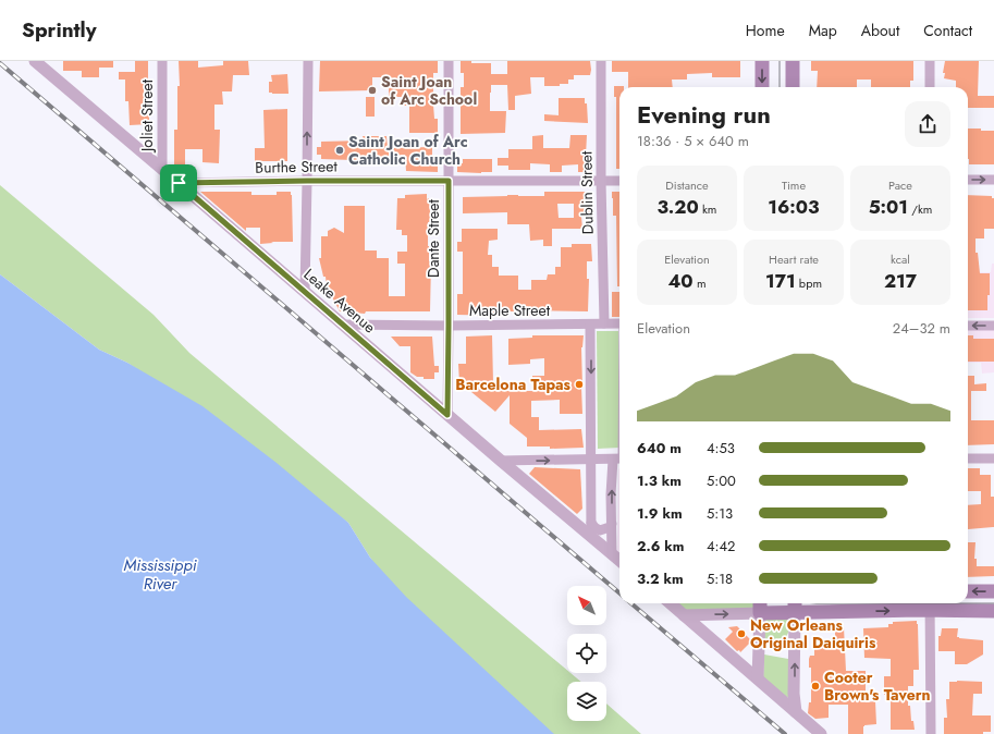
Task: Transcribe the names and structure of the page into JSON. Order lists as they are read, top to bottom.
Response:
{
  "streets": {
    "street": [
      "Joliet Street",
      "Burthe Street",
      "Dublin Street",
      "Dante Street",
      "Leake Avenue",
      "Maple Street"
    ]
  },
  "crossings": [
    ["Joliet Street", "Leake Avenue"],
    ["Burthe Street", "Dublin Street"],
    ["Burthe Street", "Dante Street"],
    ["Burthe Street", "Leake Avenue"],
    ["Dublin Street", "Leake Avenue"],
    ["Dublin Street", "Maple Street"],
    ["Dante Street", "Leake Avenue"],
    ["Dante Street", "Maple Street"],
    ["Leake Avenue", "Maple Street"]
  ],
  "water": ["Mississippi River"],
  "places": [
    "Saint Joan of Arc School",
    "Saint Joan of Arc Catholic Church",
    "Barcelona Tapas",
    "New Orleans Original Daiquiris",
    "Cooter Brown's Tavern"
  ],
  "north": "top left",
  "page": {
    "header": "Sprintly",
    "nav": [
      "Home",
      "Map",
      "About",
      "Contact"
    ],
    "heading": ["Evening run", "18:36 · 5 × 640 m"],
    "stats": [
      ["Distance", "3.20 km"],
      ["Time", "16:03"],
      ["Pace", "5:01 /km"],
      ["Elevation", "40 m"],
      ["Heart rate", "171 bpm"],
      ["kcal", "217"]
    ],
    "chart": ["Elevation", "24–32 m"],
    "list": [
      {
        "name": "640 m",
        "note": "4:53"
      },
      {
        "name": "1.3 km",
        "note": "5:00"
      },
      {
        "name": "1.9 km",
        "note": "5:13"
      },
      {
        "name": "2.6 km",
        "note": "4:42"
      },
      {
        "name": "3.2 km",
        "note": "5:18"
      }
    ]
  }
}
